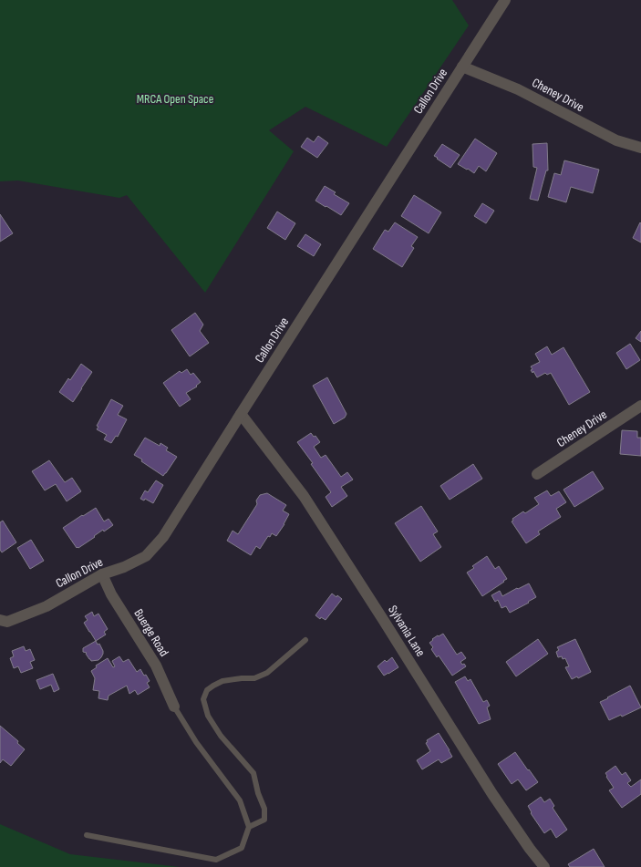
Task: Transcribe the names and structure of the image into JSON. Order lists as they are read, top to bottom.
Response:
{
  "streets": {
    "street": [
      "Callon Drive",
      "Cheney Drive",
      "Sylvania Lane",
      "Buerge Road"
    ]
  },
  "crossings": [
    ["Callon Drive", "Cheney Drive"],
    ["Callon Drive", "Sylvania Lane"],
    ["Callon Drive", "Buerge Road"]
  ],
  "parks": ["MRCA Open Space"]
}
